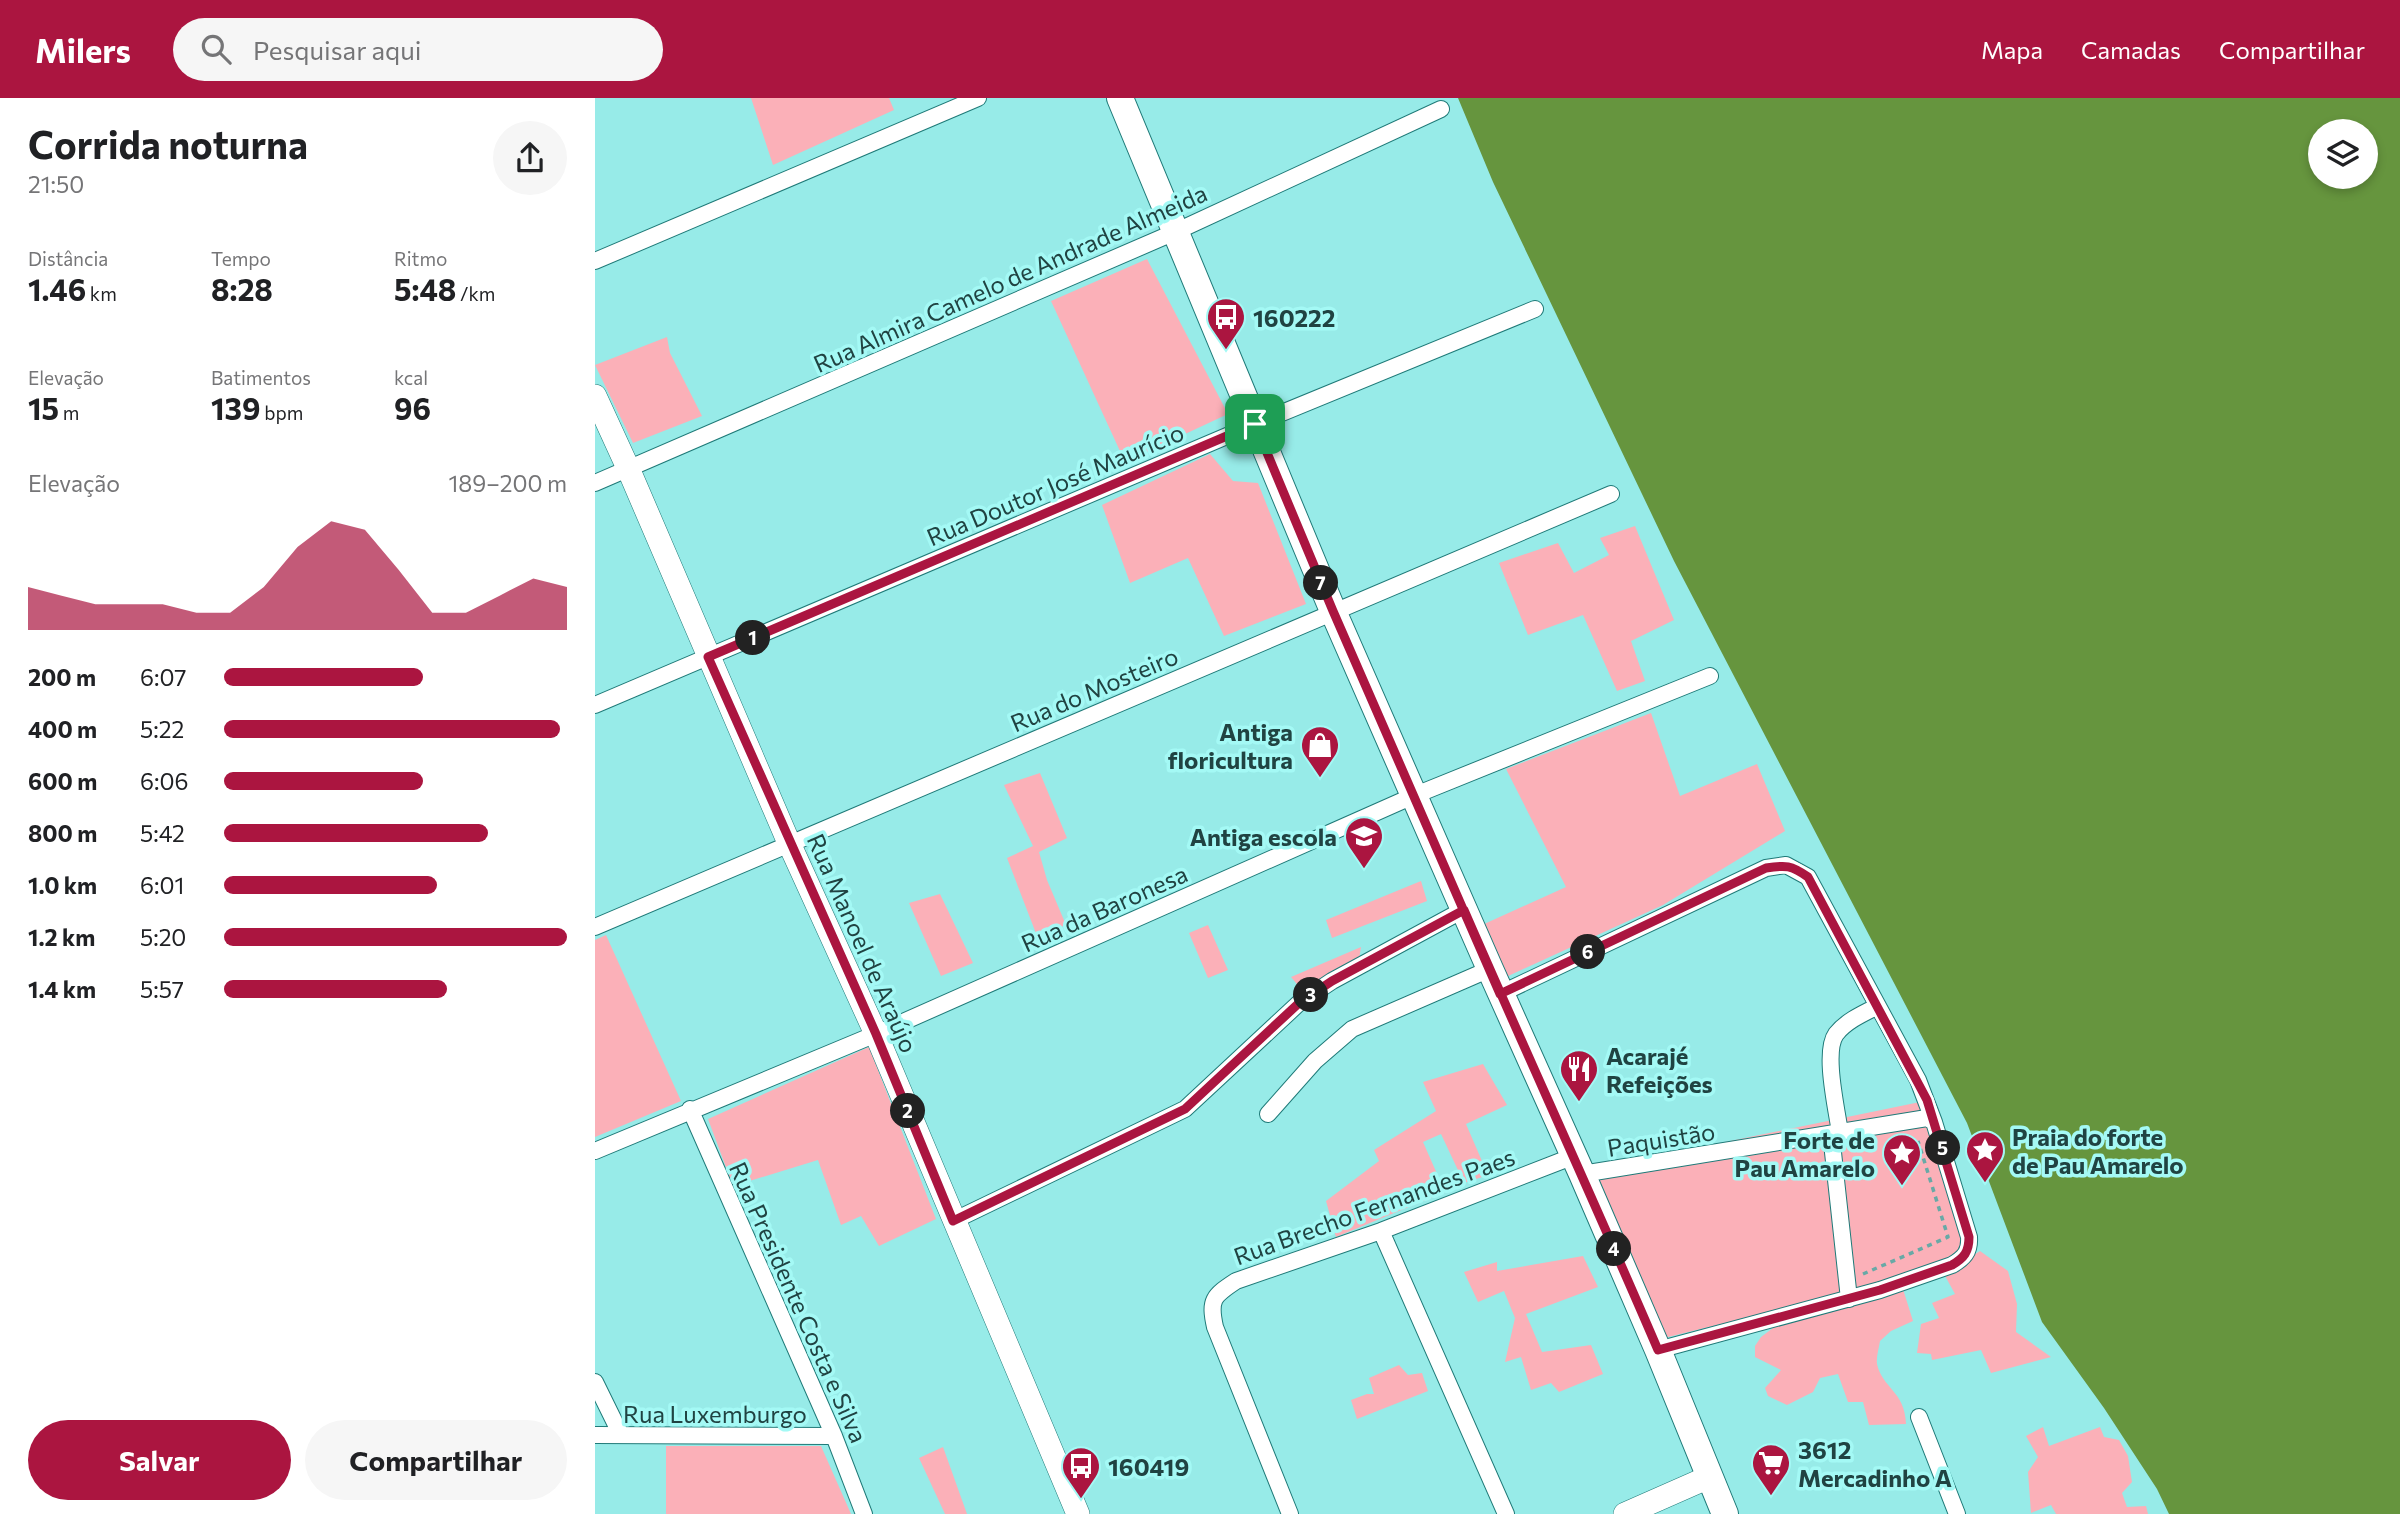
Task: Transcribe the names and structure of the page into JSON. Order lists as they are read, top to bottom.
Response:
{
  "streets": {
    "street": [
      "Rua Almira Camelo de Andrade Almeida",
      "Rua Doutor José Maurício",
      "Rua do Mosteiro",
      "Rua da Baronesa",
      "Rua Manoel de Araújo",
      "Paquistão",
      "Rua Brecho Fernandes Paes",
      "Rua Presidente Costa e Silva",
      "Rua Luxemburgo"
    ]
  },
  "crossings": [
    ["Rua Almira Camelo de Andrade Almeida", "Rua Manoel de Araújo"],
    ["Rua Doutor José Maurício", "Rua Manoel de Araújo"],
    ["Rua do Mosteiro", "Rua Manoel de Araújo"],
    ["Rua da Baronesa", "Rua Manoel de Araújo"],
    ["Rua da Baronesa", "Rua Presidente Costa e Silva"],
    ["Paquistão", "Rua Brecho Fernandes Paes"],
    ["Rua Presidente Costa e Silva", "Rua Luxemburgo"]
  ],
  "places": {
    "bus stop": ["160222", "160419"],
    "shop": ["Antiga floricultura"],
    "school or university": ["Antiga escola"],
    "restaurant": ["Acarajé Refeições"],
    "place": ["Praia do forte de Pau Amarelo", "Forte de Pau Amarelo"],
    "supermarket": ["3612 Mercadinho A"]
  },
  "page": {
    "header": "Milers",
    "search": "Pesquisar aqui",
    "nav": ["Mapa", "Camadas", "Compartilhar"],
    "heading": ["Corrida noturna", "21:50"],
    "stats": [
      ["Distância", "1.46 km"],
      ["Tempo", "8:28"],
      ["Ritmo", "5:48 /km"],
      ["Elevação", "15 m"],
      ["Batimentos", "139 bpm"],
      ["kcal", "96"]
    ],
    "chart": ["Elevação", "189–200 m"],
    "pins": [
      "7",
      "1",
      "6",
      "3",
      "2",
      "5",
      "4"
    ],
    "list": [
      {
        "name": "200 m",
        "note": "6:07"
      },
      {
        "name": "400 m",
        "note": "5:22"
      },
      {
        "name": "600 m",
        "note": "6:06"
      },
      {
        "name": "800 m",
        "note": "5:42"
      },
      {
        "name": "1.0 km",
        "note": "6:01"
      },
      {
        "name": "1.2 km",
        "note": "5:20"
      },
      {
        "name": "1.4 km",
        "note": "5:57"
      }
    ],
    "buttons": ["Salvar", "Compartilhar"]
  }
}
